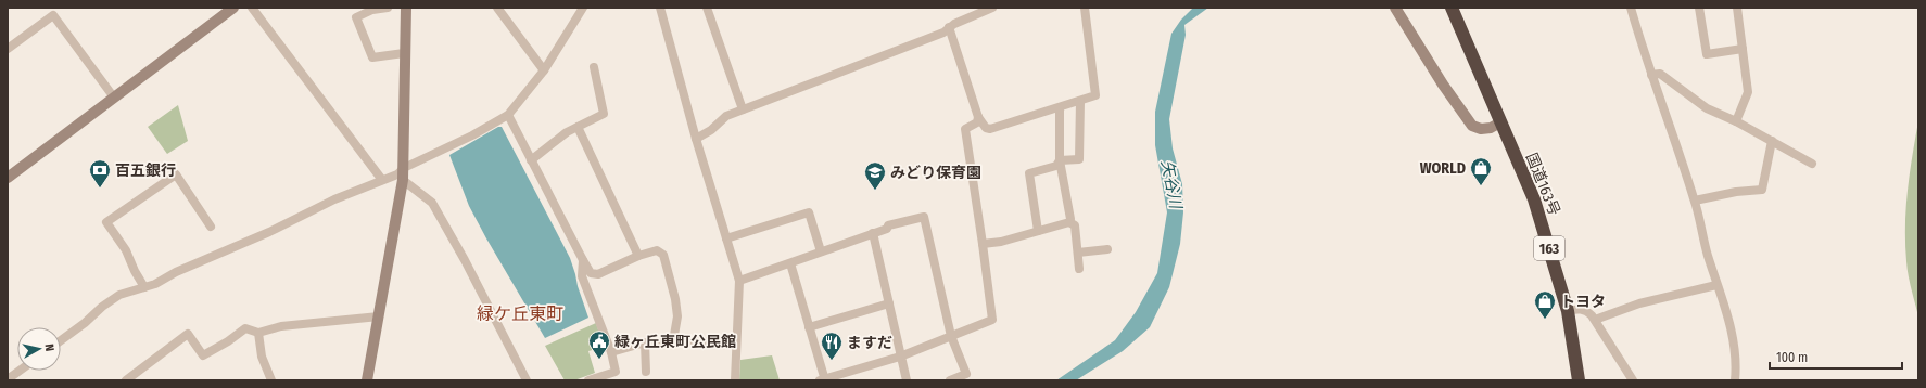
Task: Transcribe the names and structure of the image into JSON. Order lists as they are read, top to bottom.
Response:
{
  "streets": {
    "highway": ["国道163号", "163"]
  },
  "districts": ["緑ケ丘東町"],
  "water": ["矢谷川"],
  "places": {
    "shop": ["WORLD", "トヨタ"],
    "bank": ["百五銀行"],
    "school or university": ["みどり保育園"],
    "public building": ["緑ヶ丘東町公民館"],
    "restaurant": ["ますだ"]
  },
  "scale_bar": "100 m",
  "north": "right"
}
